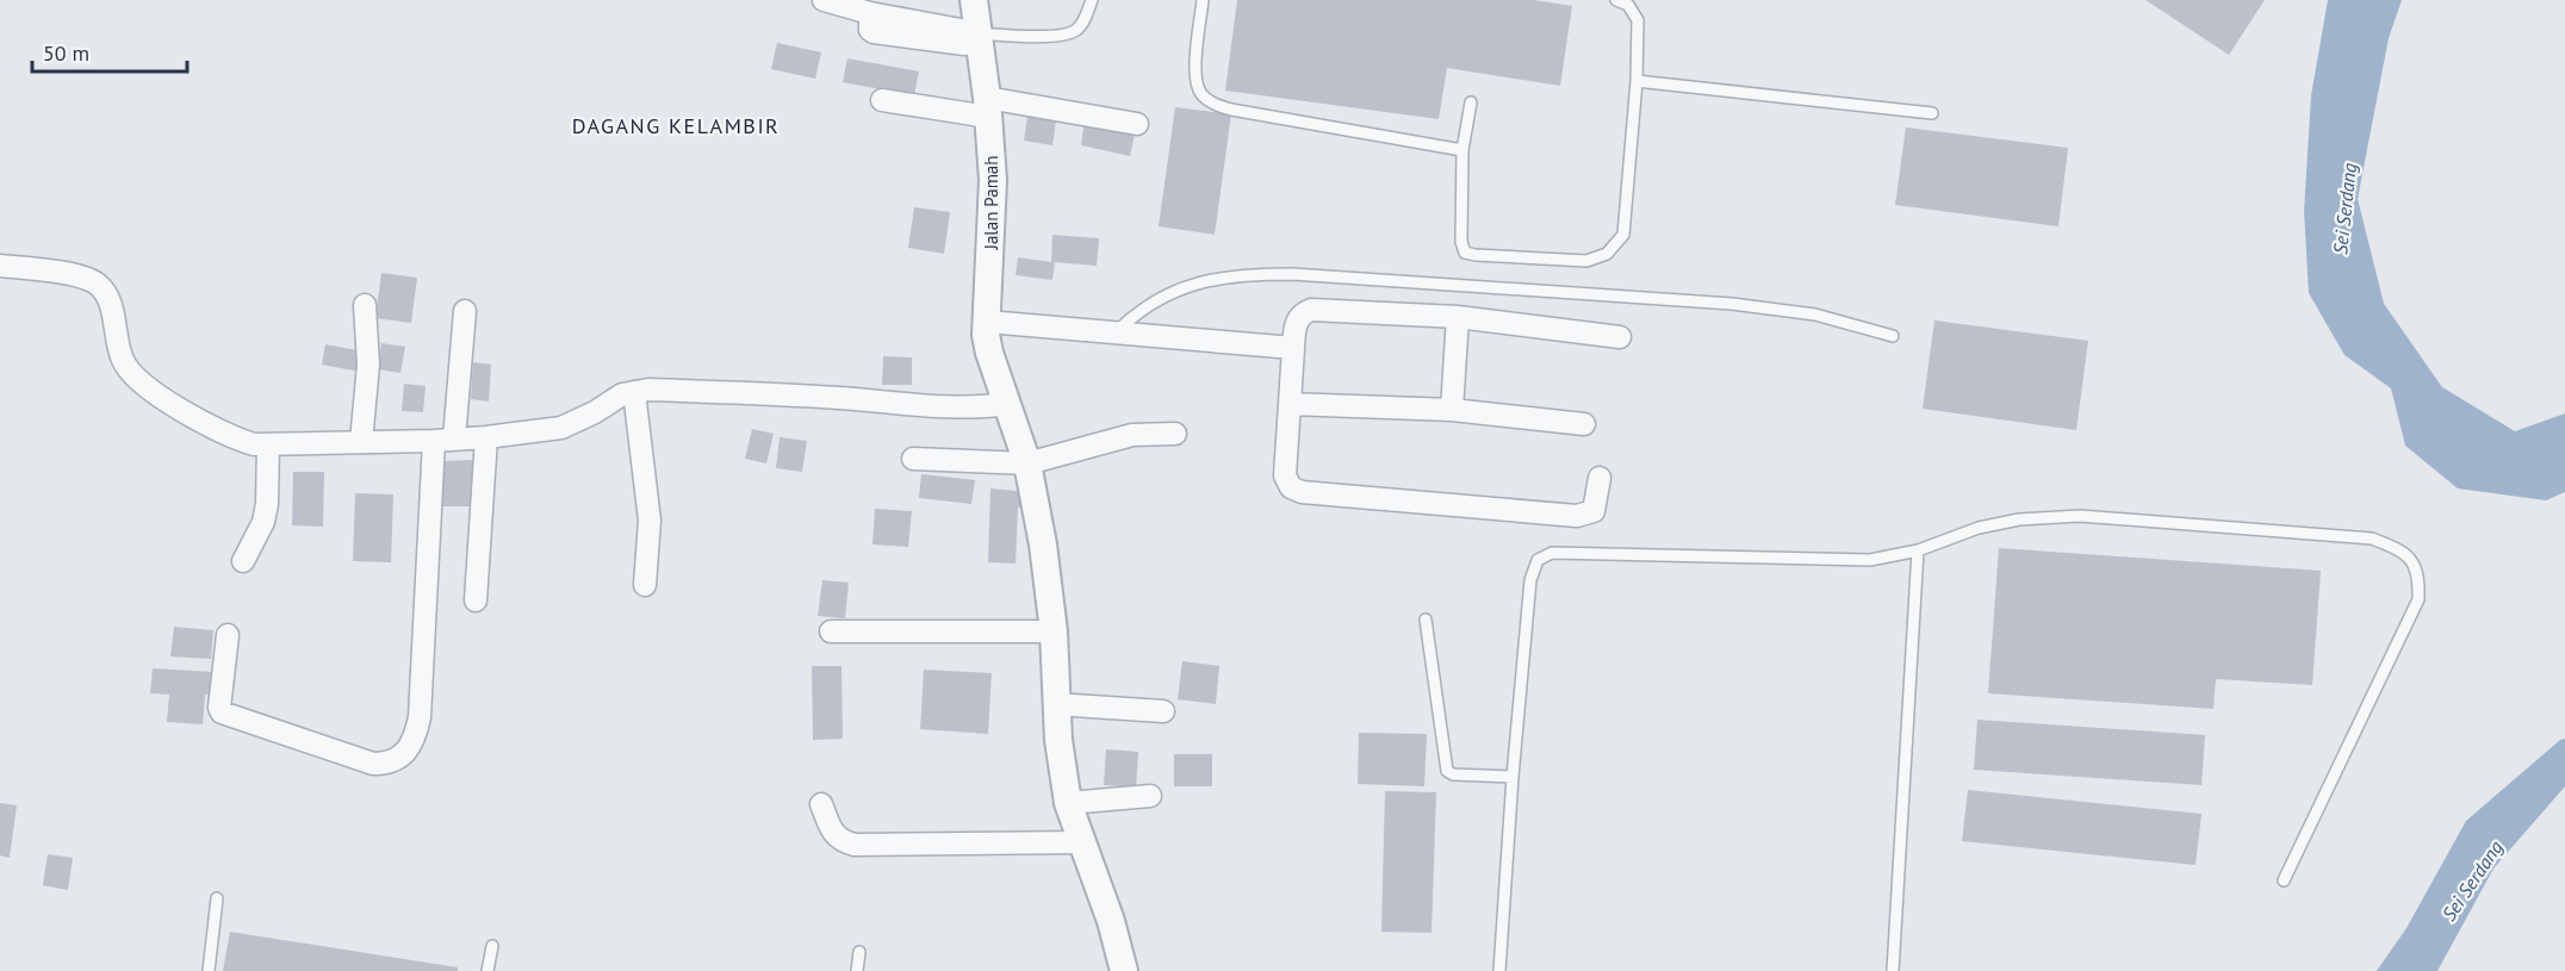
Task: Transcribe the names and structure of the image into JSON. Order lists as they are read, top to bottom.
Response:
{
  "streets": {
    "street": ["Jalan Pamah"]
  },
  "districts": ["DAGANG KELAMBIR"],
  "water": ["Sei Serdang"],
  "scale_bar": "50 m"
}
